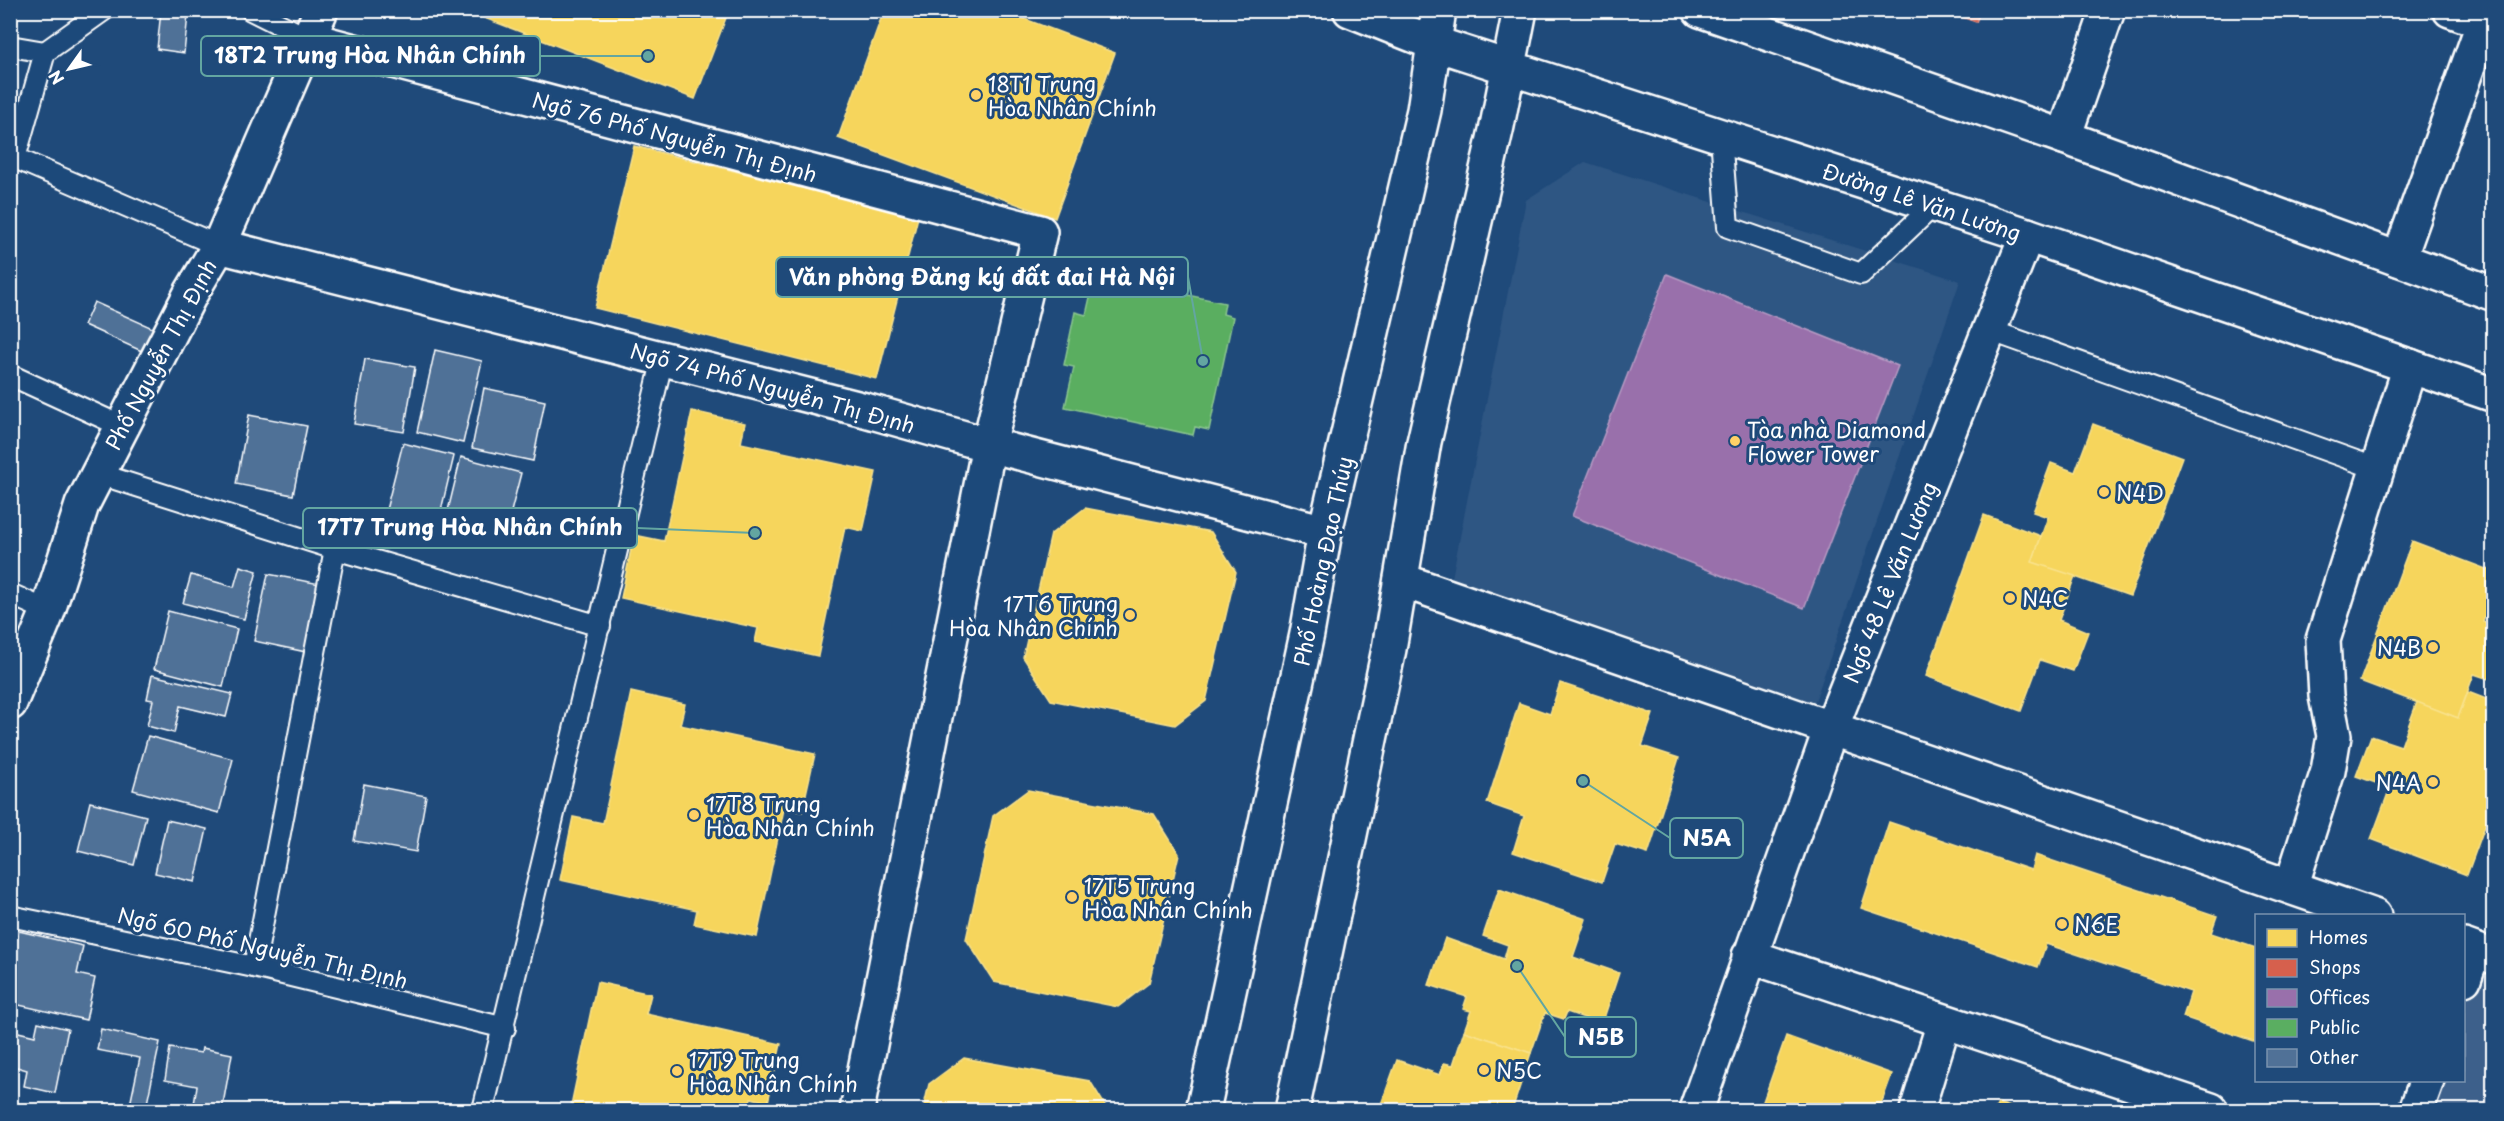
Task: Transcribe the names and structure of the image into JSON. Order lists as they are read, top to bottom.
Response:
{
  "streets": {
    "street": [
      "Ngõ 76 Phố Nguyễn Thị Định",
      "Đường Lê Văn Lương",
      "Phố Nguyễn Thị Định",
      "Ngõ 74 Phố Nguyễn Thị Định",
      "Phố Hoàng Đạo Thúy",
      "Ngõ 48 Lê Văn Lương"
    ],
    "lane": ["Ngõ 60 Phố Nguyễn Thị Định"]
  },
  "crossings": [
    ["Ngõ 76 Phố Nguyễn Thị Định", "Phố Nguyễn Thị Định"],
    ["Ngõ 76 Phố Nguyễn Thị Định", "Ngõ 74 Phố Nguyễn Thị Định"],
    ["Đường Lê Văn Lương", "Phố Hoàng Đạo Thúy"],
    ["Đường Lê Văn Lương", "Ngõ 48 Lê Văn Lương"],
    ["Phố Nguyễn Thị Định", "Ngõ 74 Phố Nguyễn Thị Định"],
    ["Ngõ 74 Phố Nguyễn Thị Định", "Phố Hoàng Đạo Thúy"]
  ],
  "places": [
    "18T2 Trung Hòa Nhân Chính",
    "18T1 Trung Hòa Nhân Chính",
    "Văn phòng Đăng ký đất đai Hà Nội",
    "Tòa nhà Diamond Flower Tower",
    "N4D",
    "17T7 Trung Hòa Nhân Chính",
    "N4C",
    "17T6 Trung Hòa Nhân Chính",
    "N4B",
    "N5A",
    "N4A",
    "17T8 Trung Hòa Nhân Chính",
    "17T5 Trung Hòa Nhân Chính",
    "N6E",
    "N5B",
    "N5C",
    "17T9 Trung Hòa Nhân Chính"
  ],
  "legend": [
    "Homes",
    "Shops",
    "Offices",
    "Public",
    "Other"
  ],
  "north": "bottom left"
}
